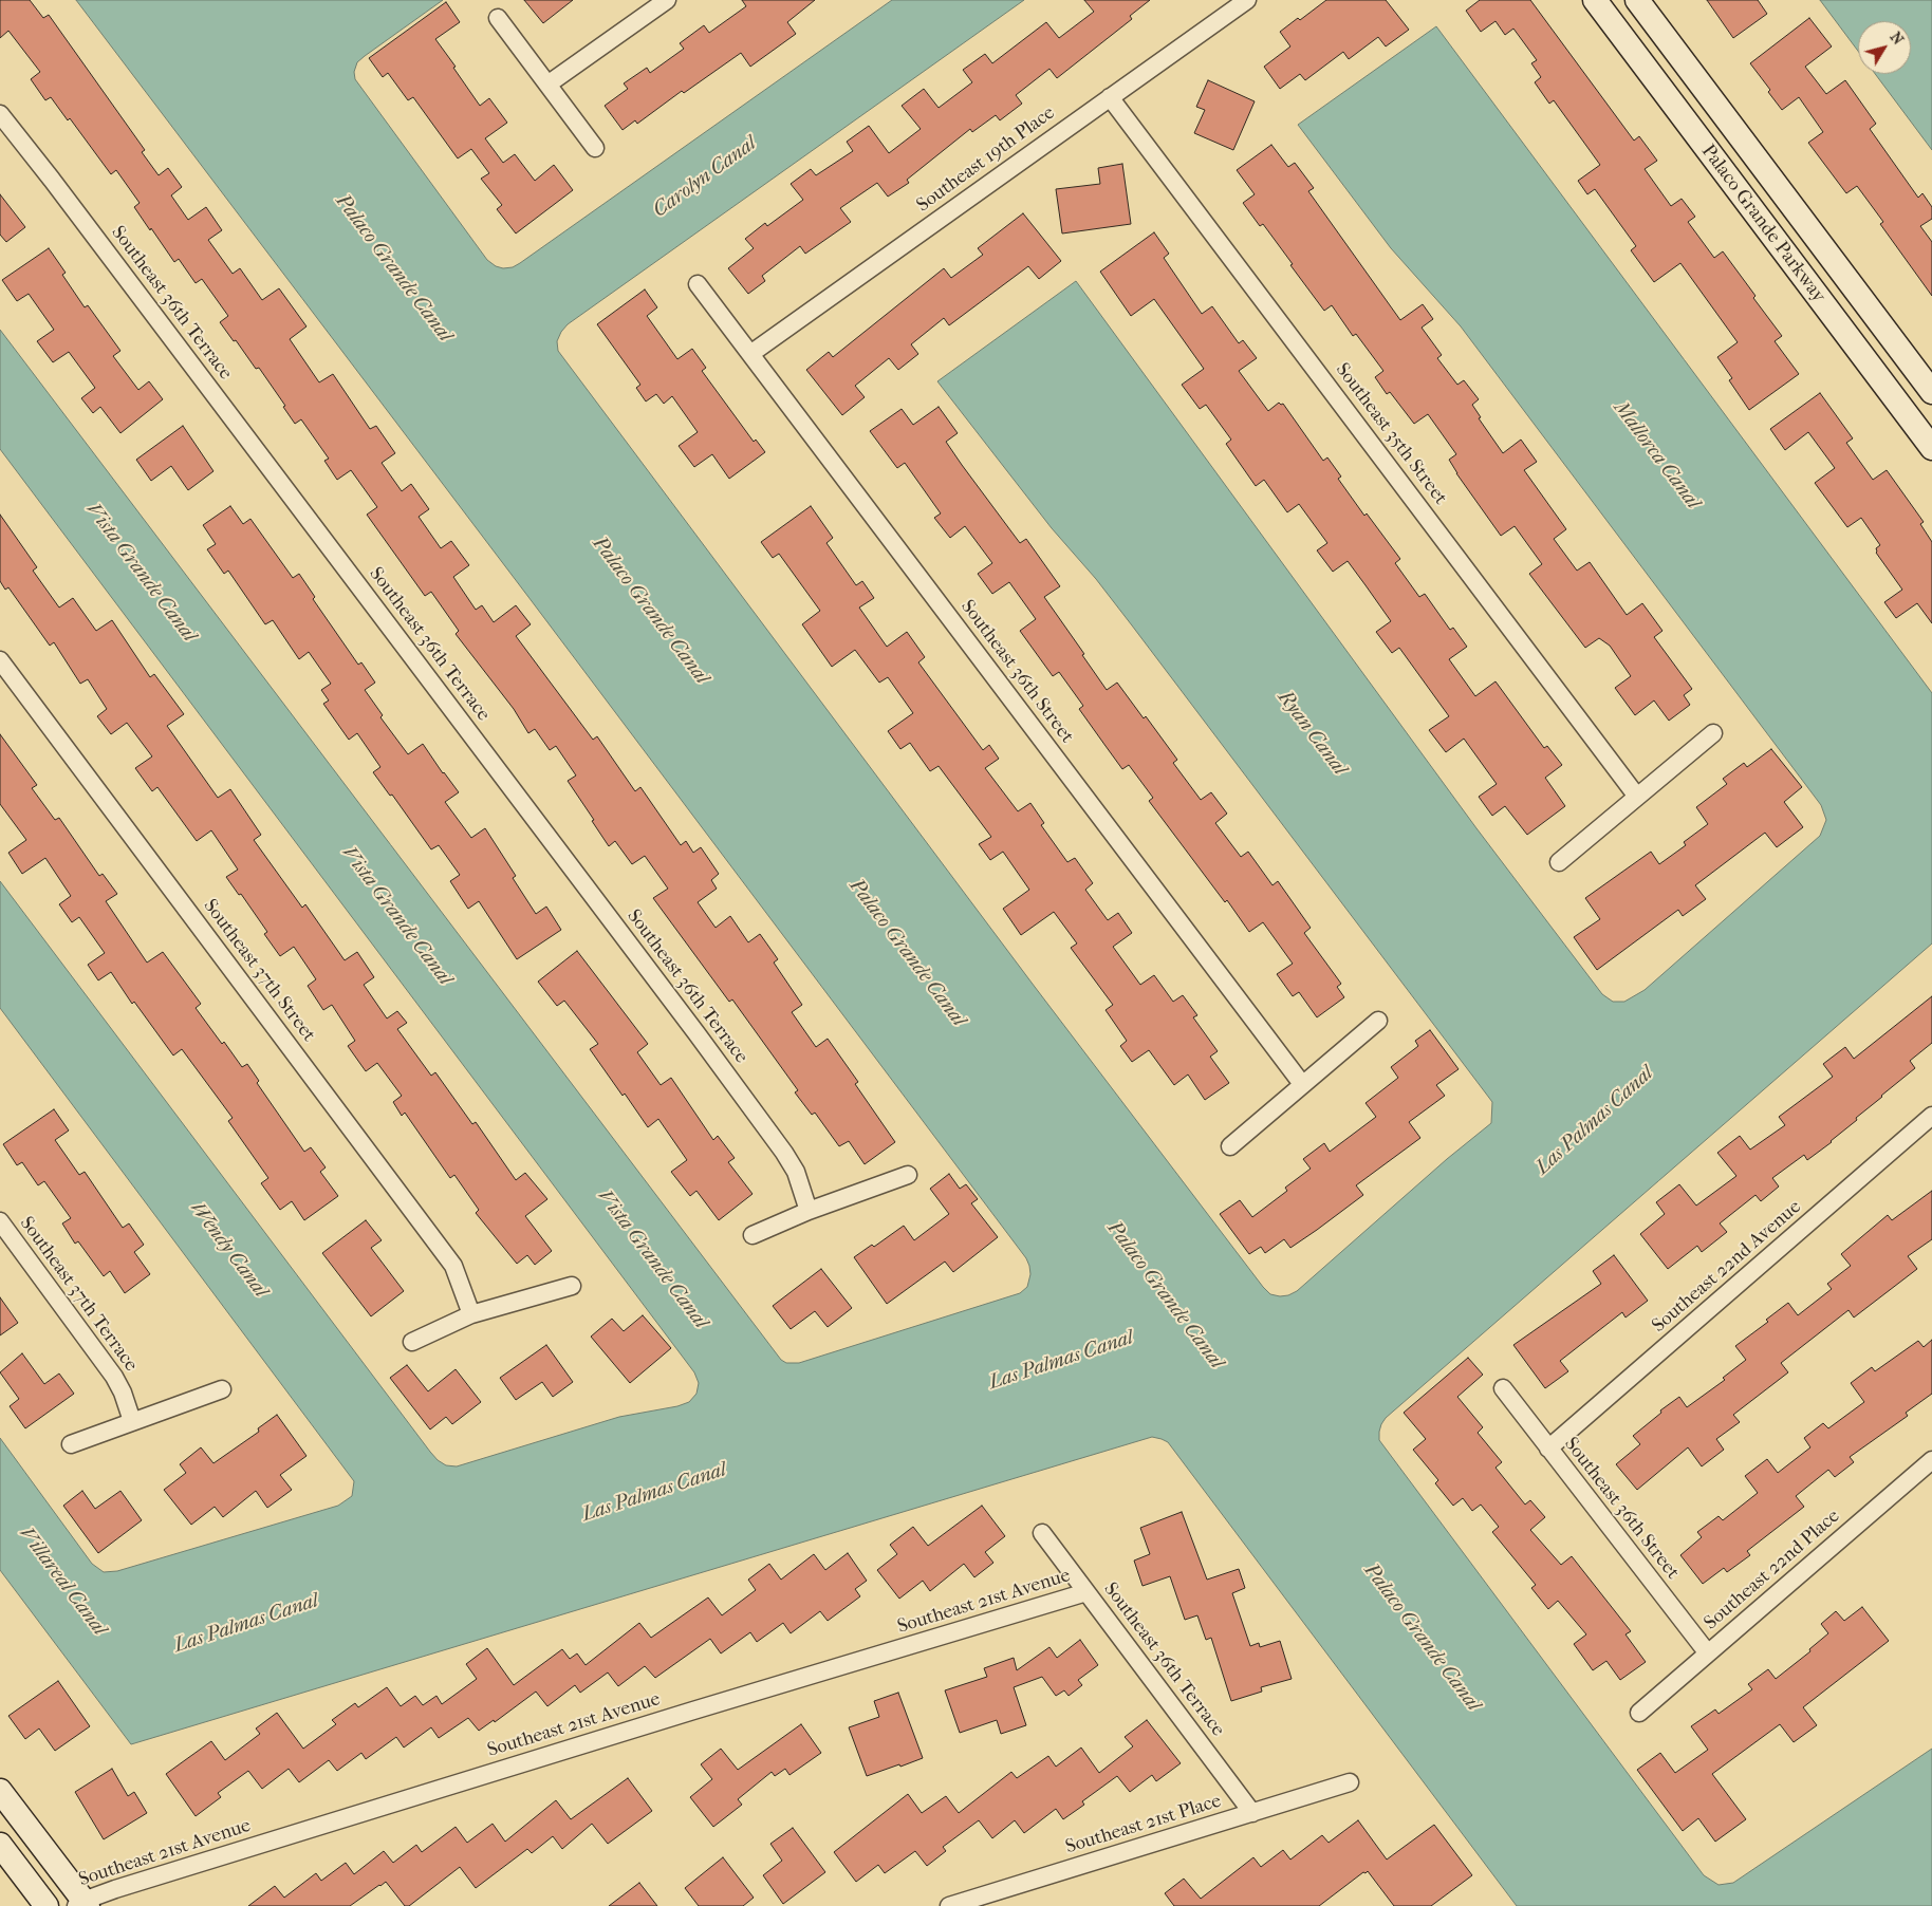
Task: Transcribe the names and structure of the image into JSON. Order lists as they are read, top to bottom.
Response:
{
  "streets": {
    "street": [
      "Southeast 19th Place",
      "Palaco Grande Parkway",
      "Southeast 36th Terrace",
      "Southeast 35th Street",
      "Southeast 36th Street",
      "Southeast 37th Street",
      "Southeast 22nd Avenue",
      "Southeast 37th Terrace",
      "Southeast 22nd Place",
      "Southeast 21st Avenue",
      "Southeast 21st Place"
    ]
  },
  "crossings": [
    ["Southeast 19th Place", "Southeast 35th Street"],
    ["Southeast 19th Place", "Southeast 36th Street"],
    ["Southeast 36th Terrace", "Southeast 21st Avenue"],
    ["Southeast 36th Terrace", "Southeast 21st Place"],
    ["Southeast 36th Street", "Southeast 22nd Avenue"],
    ["Southeast 36th Street", "Southeast 22nd Place"]
  ],
  "water": [
    "Carolyn Canal",
    "Palaco Grande Canal",
    "Mallorca Canal",
    "Vista Grande Canal",
    "Ryan Canal",
    "Las Palmas Canal",
    "Wendy Canal",
    "Villareal Canal"
  ],
  "north": "top right"
}
